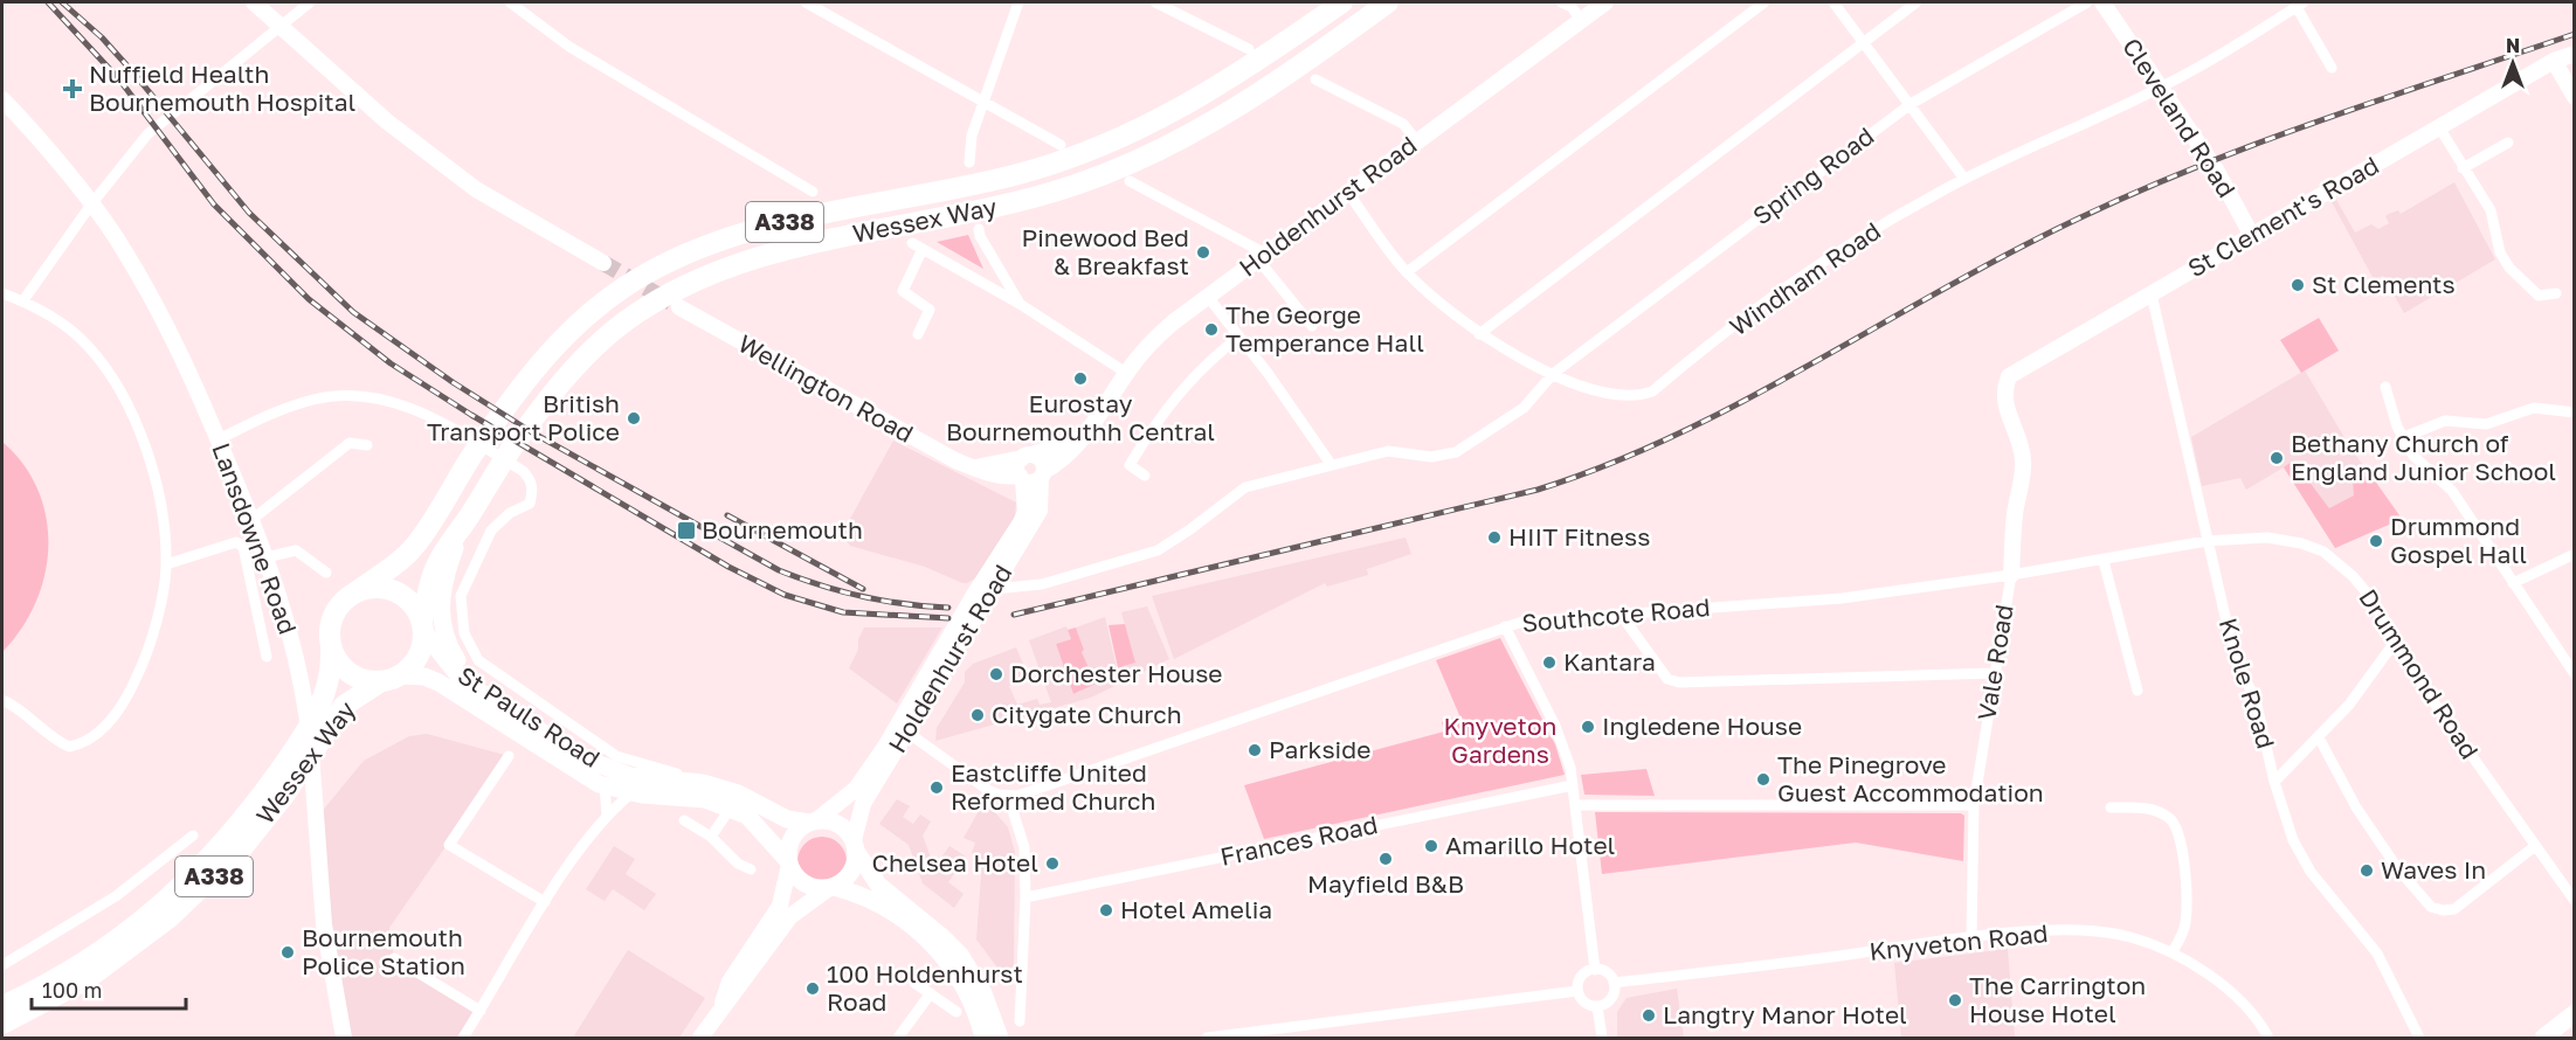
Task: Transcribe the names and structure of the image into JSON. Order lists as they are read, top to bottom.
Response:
{
  "streets": {
    "highway": ["Wessex Way", "A338"],
    "main road": ["St Pauls Road"],
    "street": [
      "Cleveland Road",
      "Spring Road",
      "Holdenhurst Road",
      "St Clement's Road",
      "Windham Road",
      "Wellington Road",
      "Lansdowne Road",
      "Southcote Road",
      "Vale Road",
      "Drummond Road",
      "Knole Road",
      "Frances Road",
      "Knyveton Road"
    ]
  },
  "crossings": [
    ["Cleveland Road", "St Clement's Road"],
    ["Cleveland Road", "Windham Road"],
    ["Spring Road", "Holdenhurst Road"],
    ["Spring Road", "Windham Road"],
    ["Holdenhurst Road", "Windham Road"],
    ["Holdenhurst Road", "Wellington Road"],
    ["Holdenhurst Road", "St Pauls Road"],
    ["St Clement's Road", "Vale Road"],
    ["St Clement's Road", "Knole Road"],
    ["Wessex Way", "Wellington Road"],
    ["Wessex Way", "St Pauls Road"],
    ["Southcote Road", "Vale Road"],
    ["Southcote Road", "Drummond Road"],
    ["Southcote Road", "Knole Road"],
    ["Vale Road", "Knyveton Road"],
    ["Drummond Road", "Knole Road"]
  ],
  "parks": ["Knyveton Gardens"],
  "places": {
    "health": ["Nuffield Health Bournemouth Hospital"],
    "other": [
      "Pinewood Bed & Breakfast",
      "St Clements",
      "The George Temperance Hall",
      "Eurostay Bournemouthh Central",
      "British Transport Police",
      "Bethany Church of England Junior School",
      "HIIT Fitness",
      "Drummond Gospel Hall",
      "Kantara",
      "Dorchester House",
      "Citygate Church",
      "Ingledene House",
      "Parkside",
      "The Pinegrove Guest Accommodation",
      "Eastcliffe United Reformed Church",
      "Amarillo Hotel",
      "Mayfield B&B",
      "Chelsea Hotel",
      "Waves In",
      "Hotel Amelia",
      "Bournemouth Police Station",
      "100 Holdenhurst Road",
      "The Carrington House Hotel",
      "Langtry Manor Hotel"
    ],
    "transit": ["Bournemouth"]
  },
  "scale_bar": "100 m",
  "north": "top"
}
